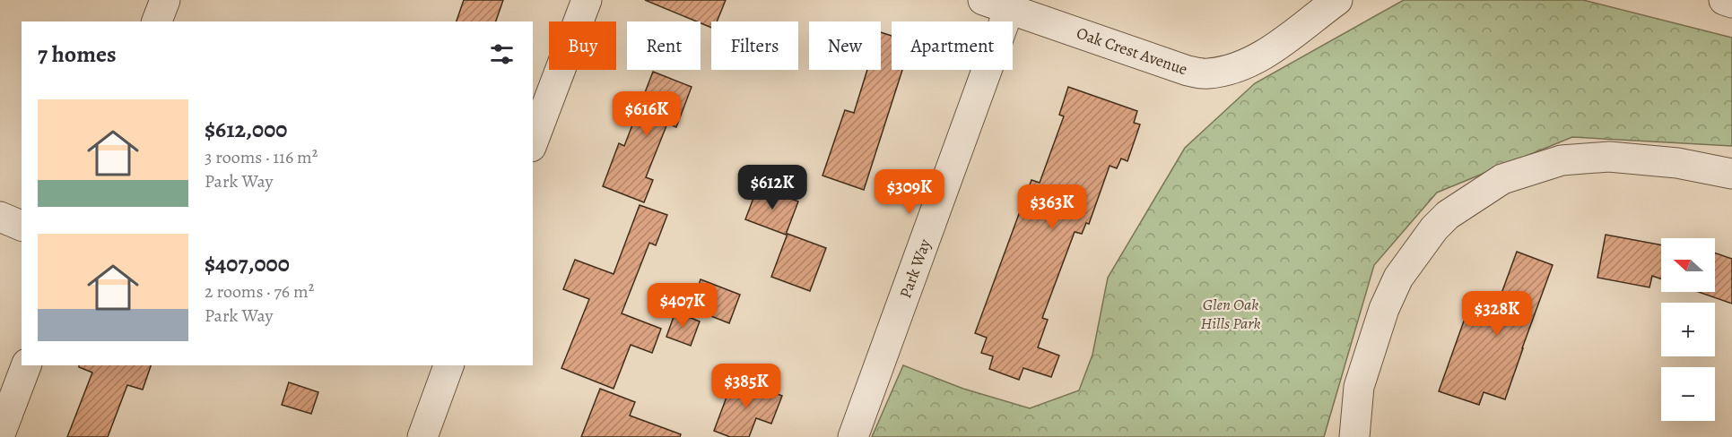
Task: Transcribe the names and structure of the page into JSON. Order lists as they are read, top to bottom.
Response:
{
  "streets": {
    "street": ["Oak Crest Avenue", "Park Way"]
  },
  "crossings": [
    ["Oak Crest Avenue", "Park Way"]
  ],
  "parks": ["Glen Oak Hills Park"],
  "north": "left",
  "page": {
    "chip": [
      "Buy",
      "Rent",
      "Filters",
      "New",
      "Apartment"
    ],
    "heading": "7 homes",
    "list": [
      {
        "name": "$612,000",
        "note": "3 rooms · 116 m² · Park Way"
      },
      {
        "name": "$407,000",
        "note": "2 rooms · 76 m² · Park Way"
      }
    ],
    "price": [
      "$616K",
      "$612K",
      "$309K",
      "$363K",
      "$407K",
      "$328K",
      "$385K"
    ],
    "map_buttons": ["+", "−"]
  }
}
